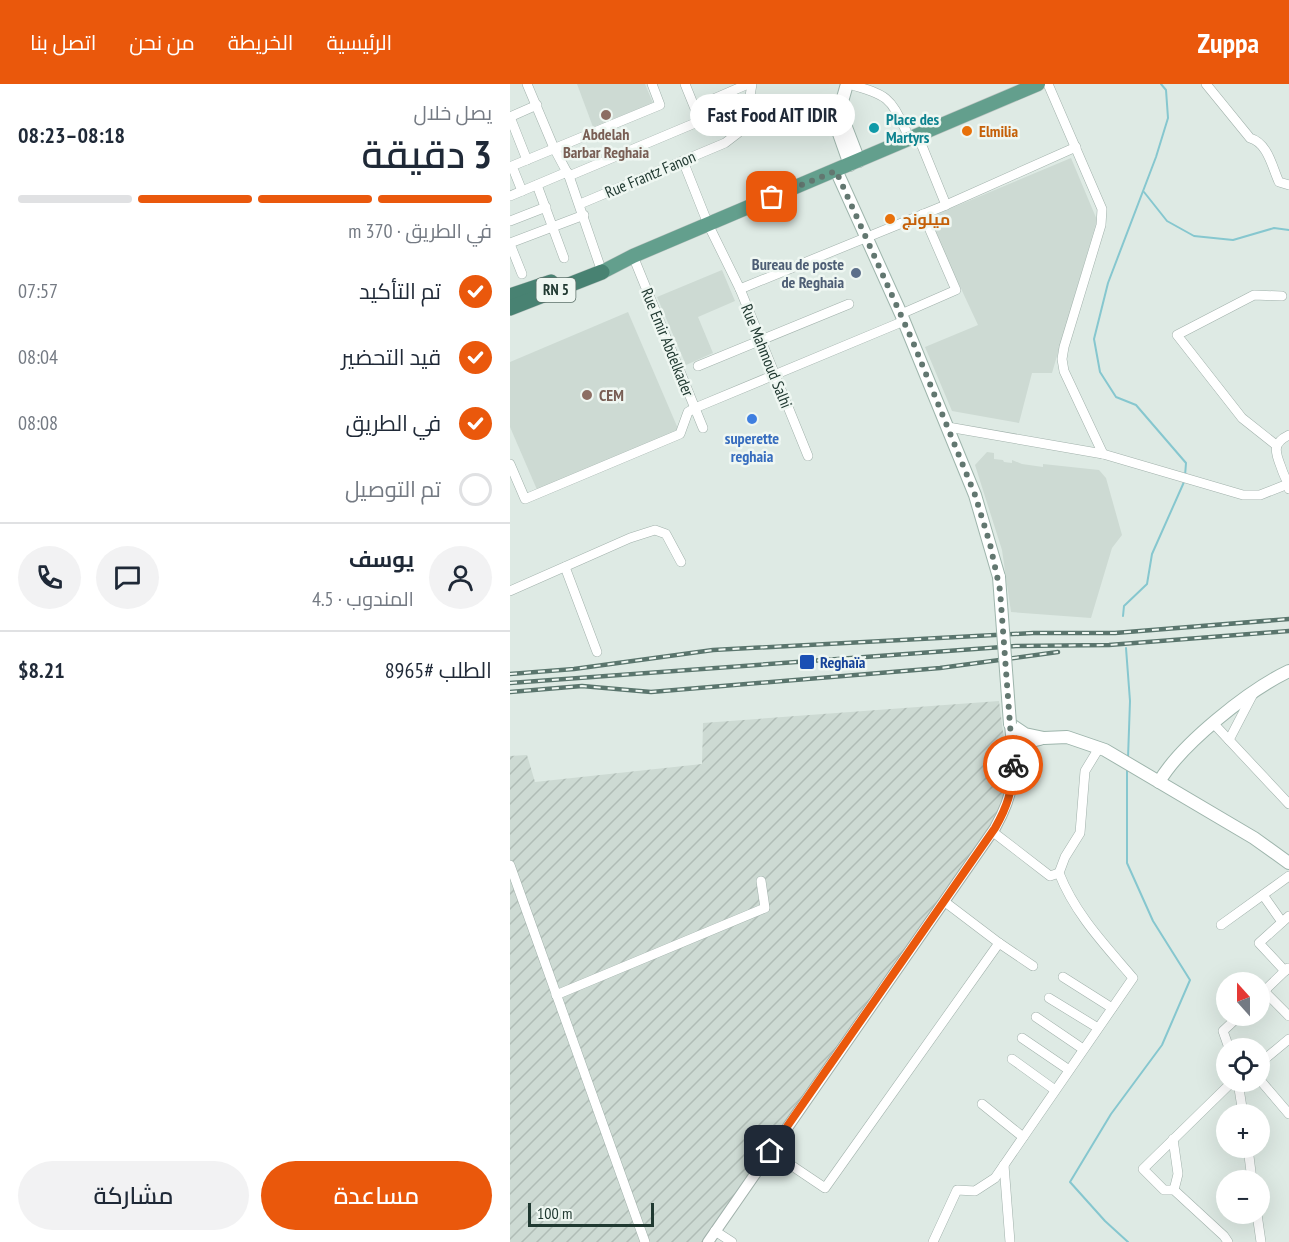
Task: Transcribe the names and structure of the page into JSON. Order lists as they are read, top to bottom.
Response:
{
  "streets": {
    "highway": ["RN 5"],
    "street": ["Rue Frantz Fanon", "Rue Emir Abdelkader", "Rue Mahmoud Salhi"]
  },
  "crossings": [
    ["Rue Frantz Fanon", "Rue Mahmoud Salhi"],
    ["RN 5", "Rue Emir Abdelkader"],
    ["RN 5", "Rue Mahmoud Salhi"]
  ],
  "places": {
    "other": [
      "Abdelah Barbar Reghaia",
      "Place des Martyrs",
      "Elmilia",
      "Fast Food AIT IDIR",
      "ميلونج",
      "Bureau de poste de Reghaia",
      "CEM",
      "superette reghaia"
    ],
    "transit": ["Reghaïa"]
  },
  "scale_bar": "100 m",
  "north": "top",
  "page": {
    "header": "Zuppa",
    "nav": [
      "الرئيسية",
      "الخريطة",
      "من نحن",
      "اتصل بنا"
    ],
    "heading": ["3 دقيقة", "يصل خلال", "08:18–08:23"],
    "panel": [
      "يوسف",
      "المندوب · 4.5",
      "الطلب #8965",
      "$8.21"
    ],
    "bubble": "Fast Food AIT IDIR",
    "bar": "في الطريق · 370 m",
    "list": [
      ["تم التأكيد", "07:57"],
      ["قيد التحضير", "08:04"],
      ["في الطريق", "08:08"],
      "تم التوصيل"
    ],
    "map_buttons": ["+", "−"],
    "buttons": ["مساعدة", "مشاركة"],
    "scale": "100 m"
  }
}
